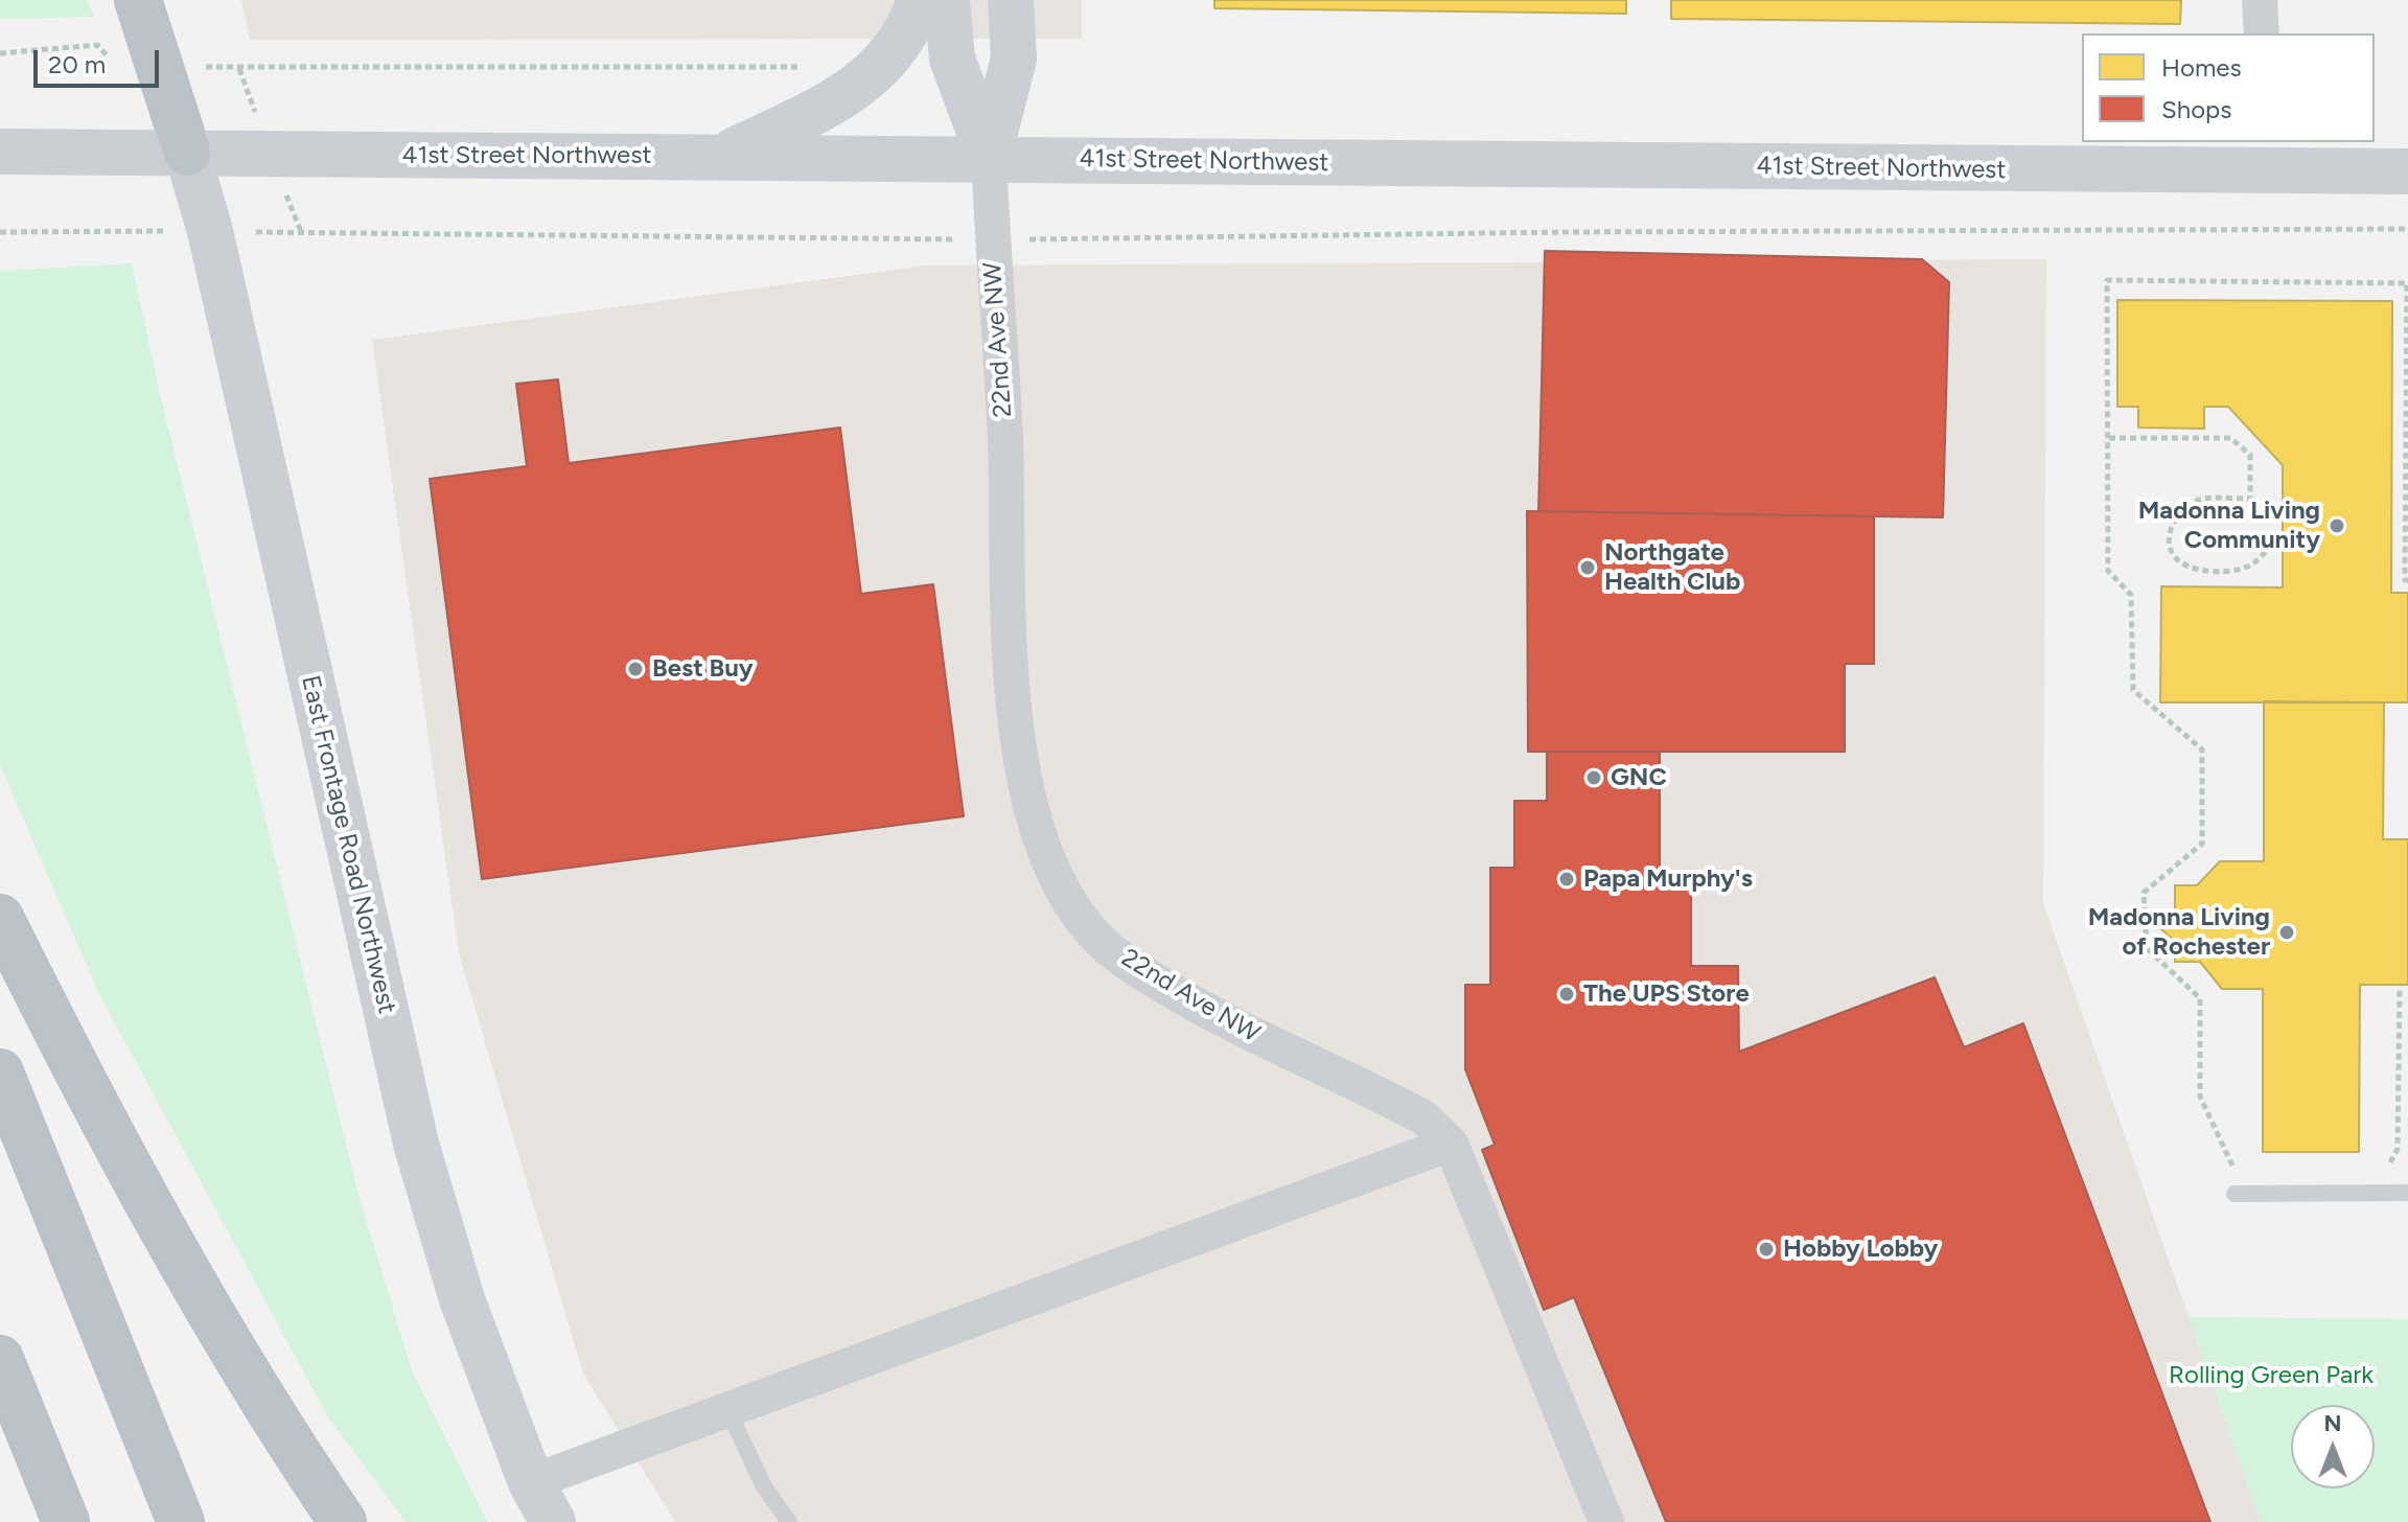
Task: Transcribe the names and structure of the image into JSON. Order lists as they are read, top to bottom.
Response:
{
  "streets": {
    "main road": ["41st Street Northwest", "East Frontage Road Northwest"],
    "street": ["22nd Ave NW"]
  },
  "crossings": [
    ["41st Street Northwest", "22nd Ave NW"],
    ["41st Street Northwest", "East Frontage Road Northwest"]
  ],
  "parks": ["Rolling Green Park"],
  "places": [
    "Madonna Living Community",
    "Northgate Health Club",
    "Best Buy",
    "GNC",
    "Papa Murphy's",
    "Madonna Living of Rochester",
    "The UPS Store",
    "Hobby Lobby"
  ],
  "legend": ["Homes", "Shops"],
  "scale_bar": "20 m",
  "north": "top"
}
